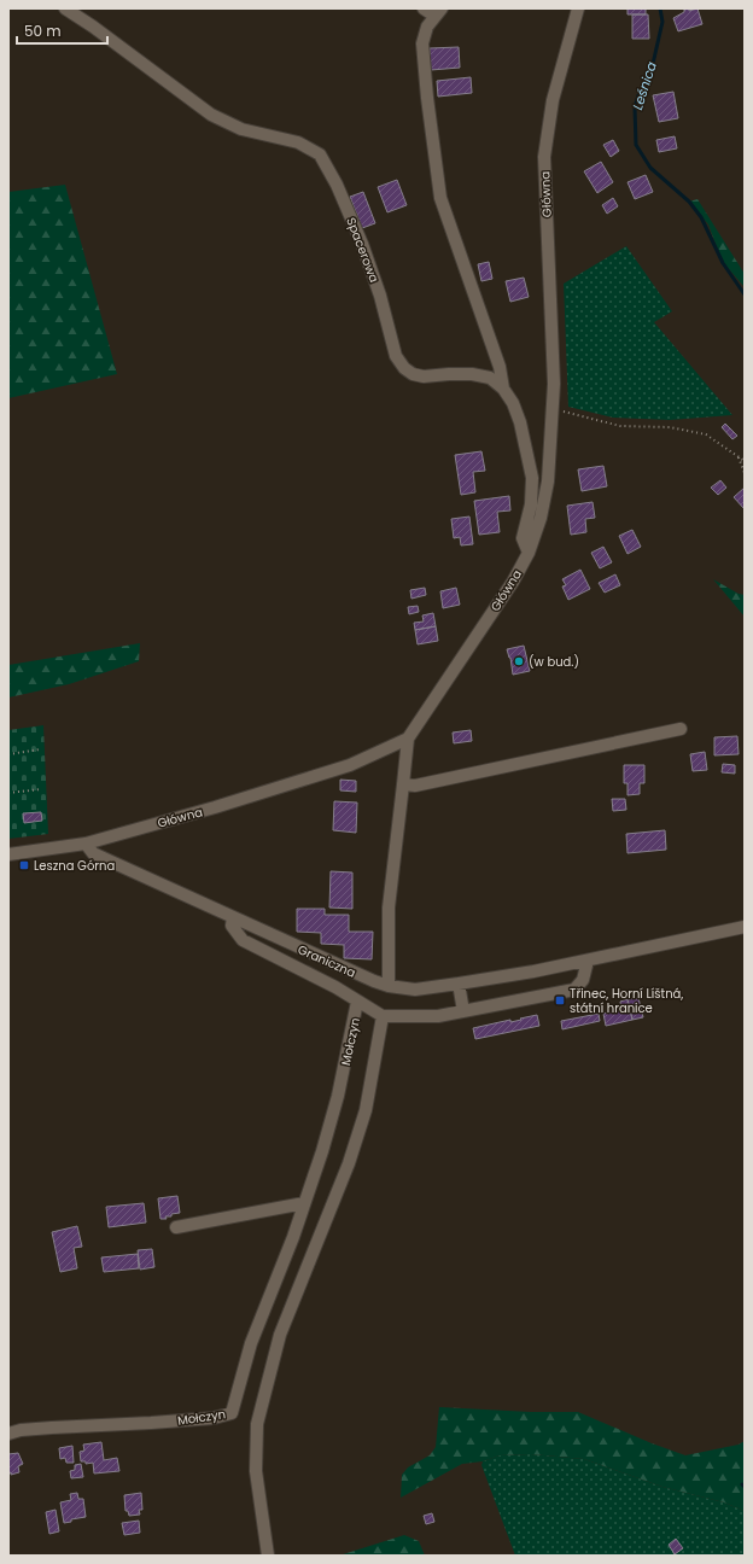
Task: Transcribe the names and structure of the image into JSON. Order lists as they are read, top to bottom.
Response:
{
  "streets": {
    "street": [
      "Główna",
      "Spacerowa",
      "Graniczna",
      "Mołczyn"
    ]
  },
  "crossings": [
    ["Główna", "Graniczna"],
    ["Graniczna", "Mołczyn"]
  ],
  "water": ["Leśnica"],
  "places": {
    "other": ["(w bud.)"],
    "transit": ["Leszna Górna", "Třinec, Horní Líštná, státní hranice"]
  },
  "scale_bar": "50 m"
}
